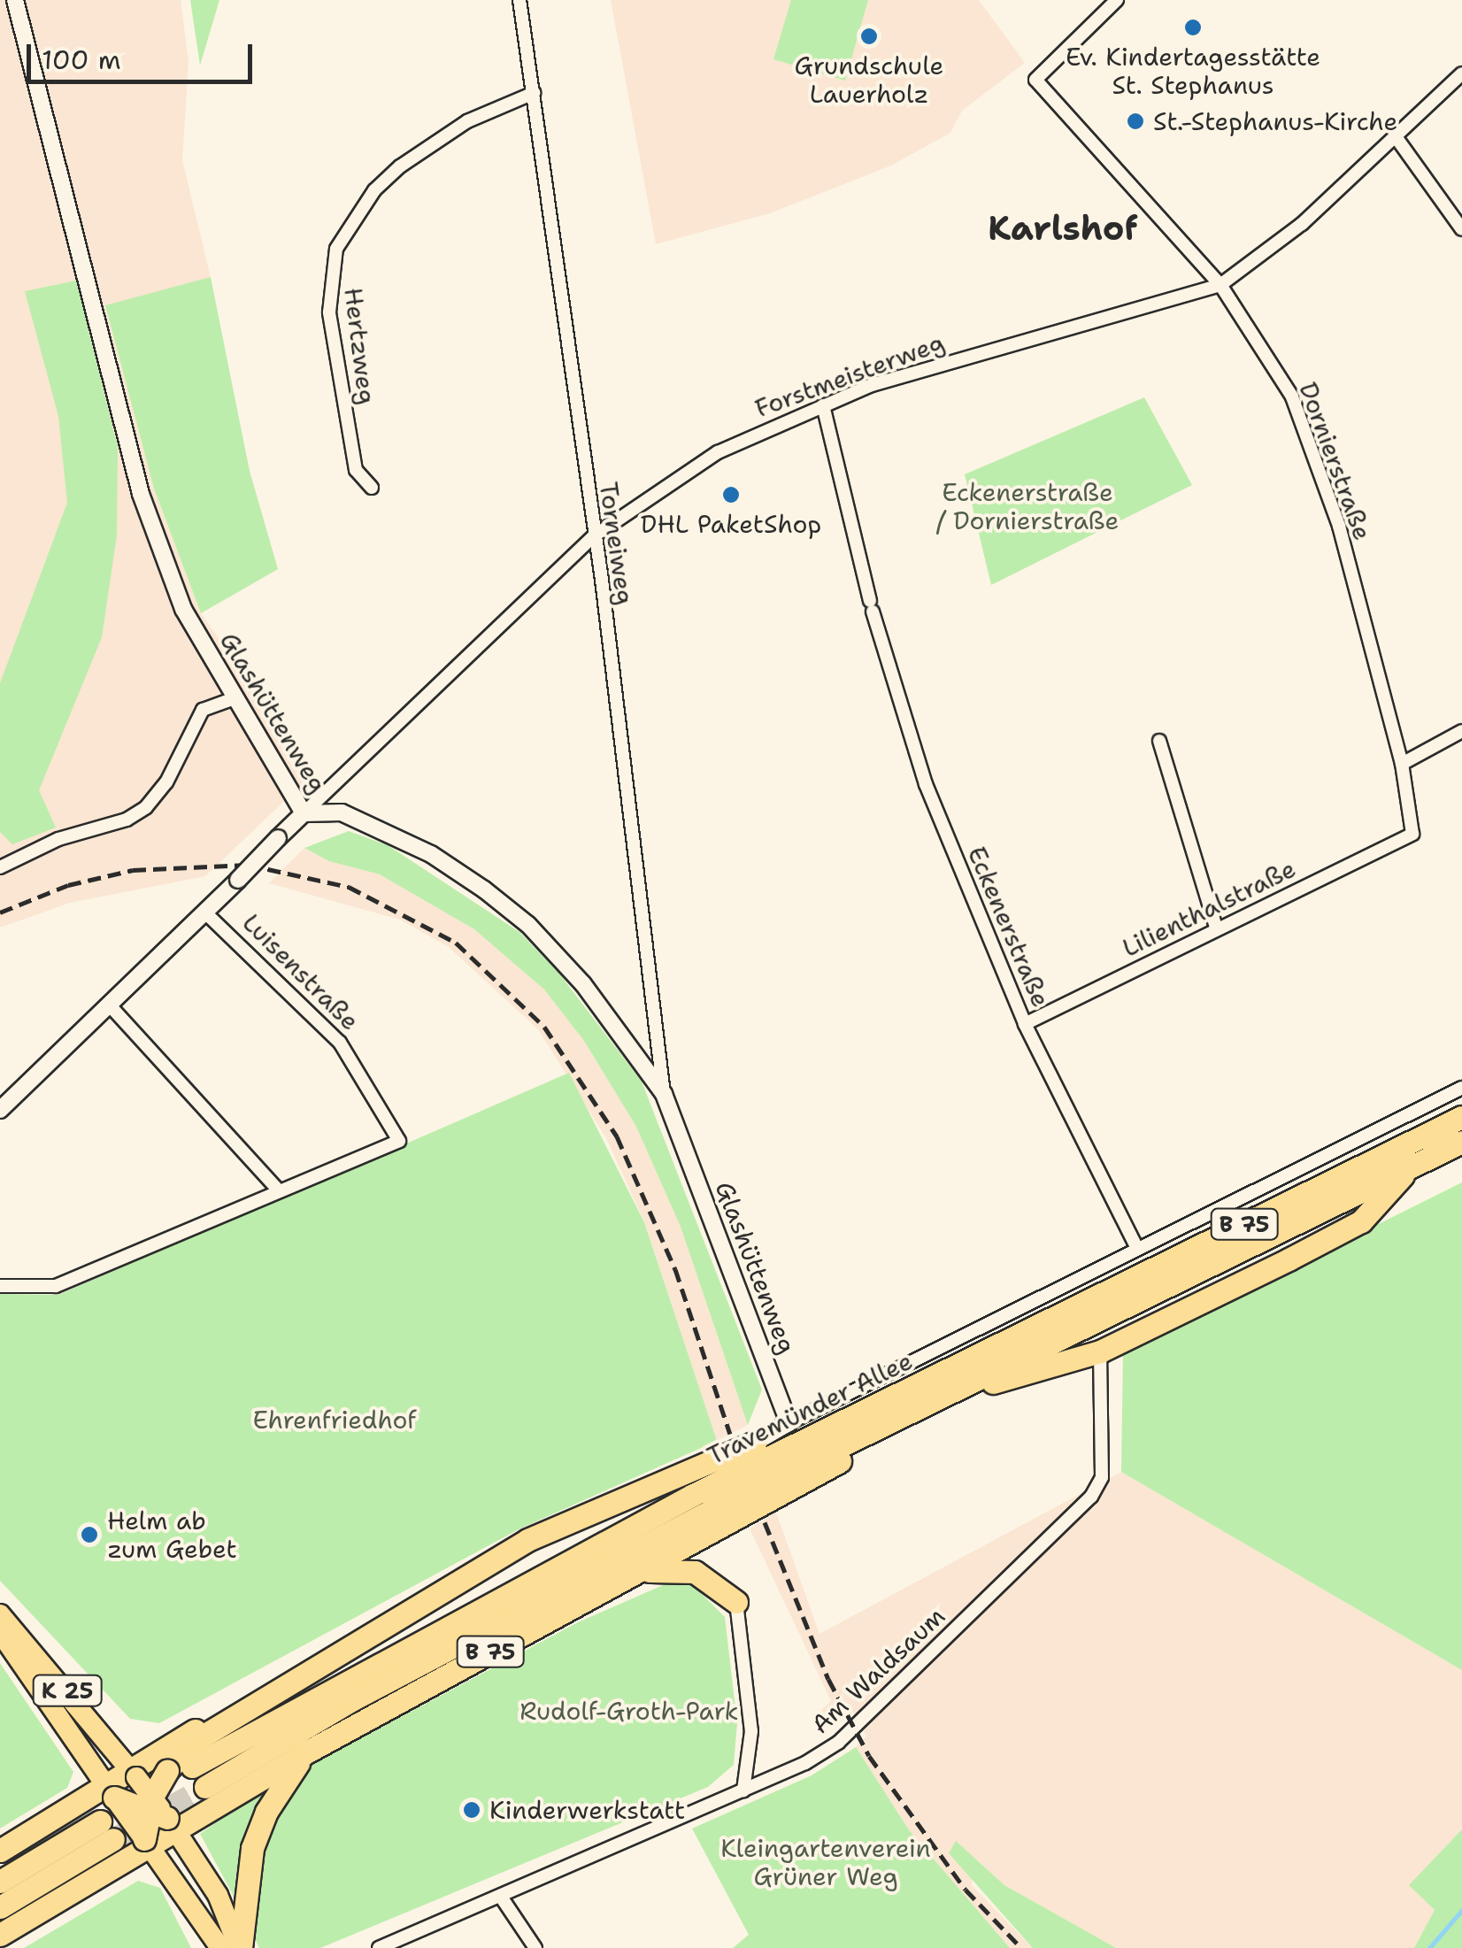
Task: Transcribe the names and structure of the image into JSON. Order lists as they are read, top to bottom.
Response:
{
  "streets": {
    "highway": ["B 75", "Travemünder Allee"],
    "main road": ["K 25"],
    "street": [
      "Hertzweg",
      "Forstmeisterweg",
      "Dornierstraße",
      "Torneiweg",
      "Glashüttenweg",
      "Lilienthalstraße",
      "Eckenerstraße",
      "Luisenstraße",
      "Am Waldsaum"
    ]
  },
  "crossings": [
    ["Hertzweg", "Torneiweg"],
    ["Forstmeisterweg", "Dornierstraße"],
    ["Forstmeisterweg", "Torneiweg"],
    ["Forstmeisterweg", "Glashüttenweg"],
    ["Forstmeisterweg", "Eckenerstraße"],
    ["Forstmeisterweg", "Luisenstraße"],
    ["Dornierstraße", "Lilienthalstraße"],
    ["Torneiweg", "Glashüttenweg"],
    ["Glashüttenweg", "Luisenstraße"],
    ["Glashüttenweg", "Travemünder Allee"],
    ["Lilienthalstraße", "Eckenerstraße"],
    ["Eckenerstraße", "Travemünder Allee"],
    ["B 75", "Travemünder Allee"],
    ["B 75", "K 25"]
  ],
  "districts": ["Karlshof"],
  "parks": [
    "Eckenerstraße / Dornierstraße",
    "Ehrenfriedhof",
    "Rudolf-Groth-Park",
    "Kleingartenverein Grüner Weg"
  ],
  "places": [
    "Ev. Kindertagesstätte St. Stephanus",
    "Grundschule Lauerholz",
    "St.-Stephanus-Kirche",
    "DHL PaketShop",
    "Helm ab zum Gebet",
    "Kinderwerkstatt"
  ],
  "scale_bar": "100 m"
}
